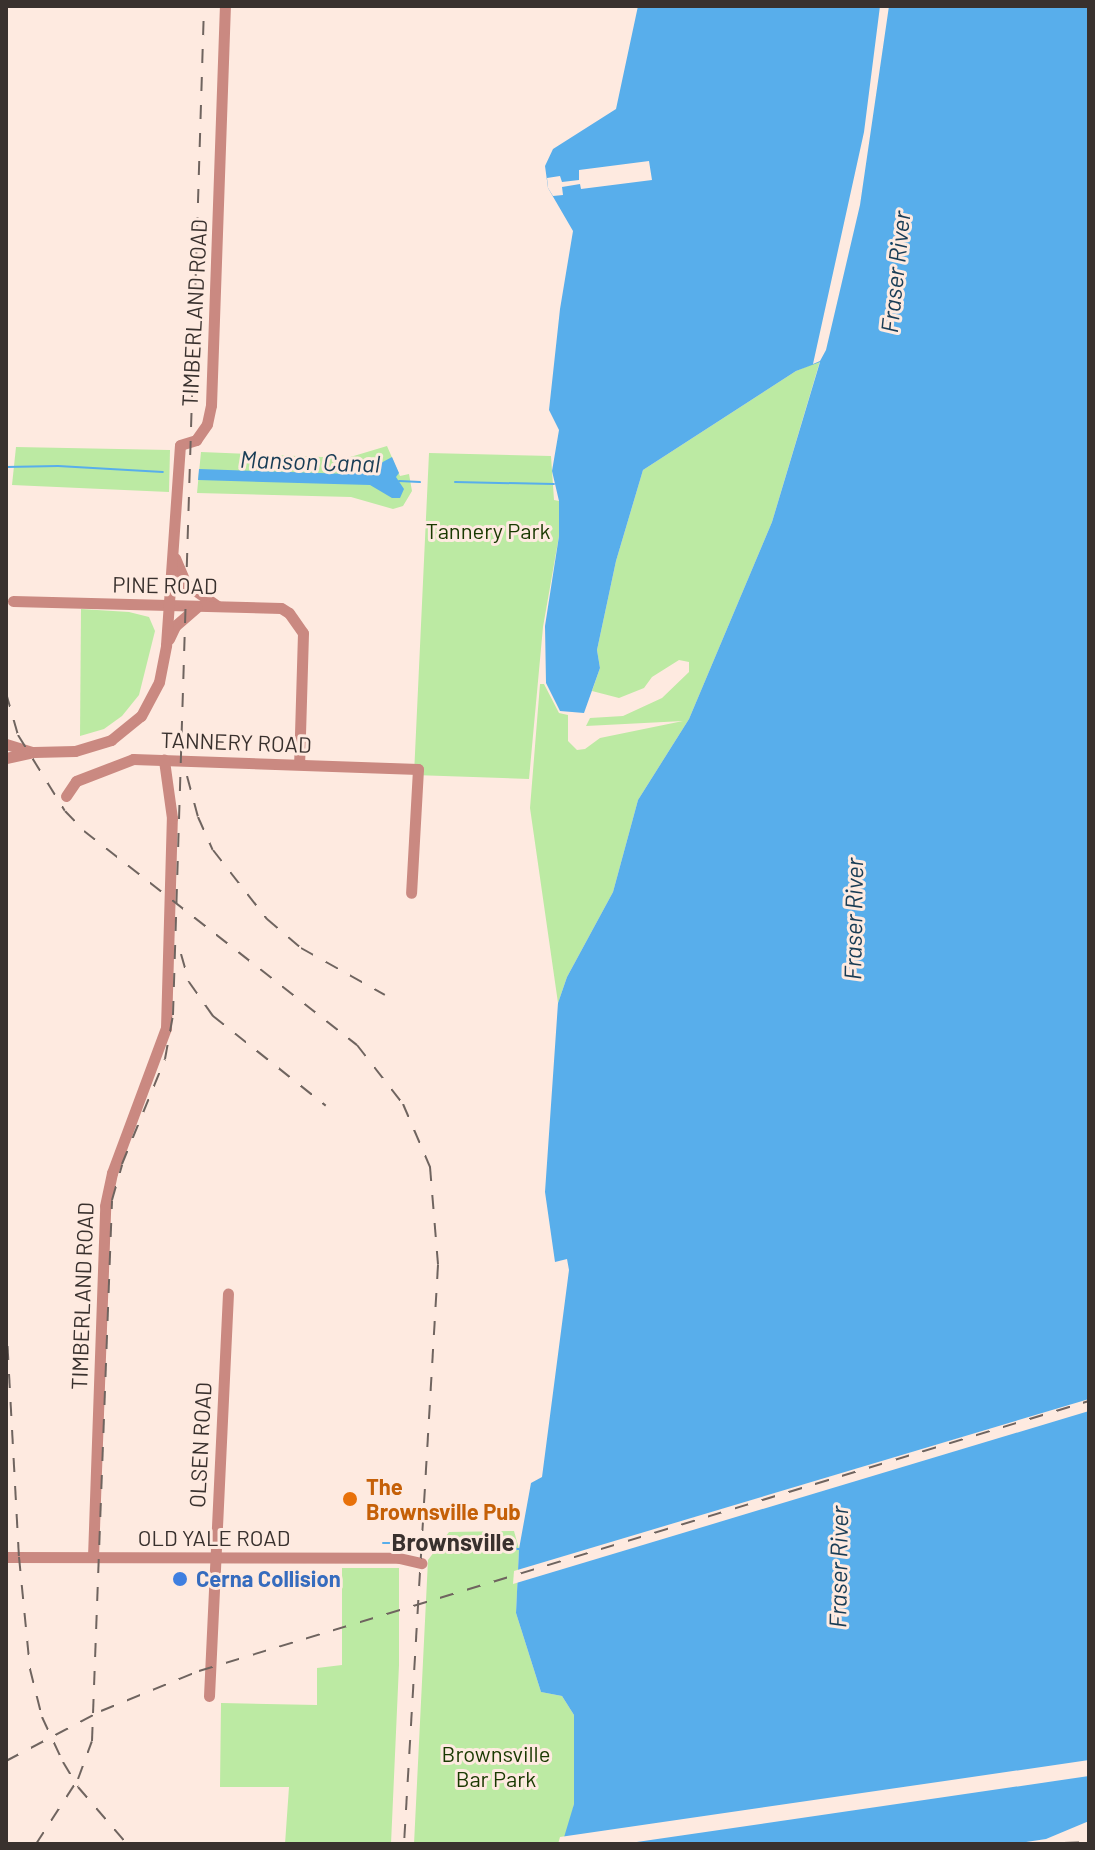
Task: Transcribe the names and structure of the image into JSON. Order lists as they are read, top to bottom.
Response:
{
  "streets": {
    "street": [
      "TIMBERLAND ROAD",
      "PINE ROAD",
      "TANNERY ROAD",
      "OLSEN ROAD",
      "OLD YALE ROAD"
    ]
  },
  "crossings": [
    ["TIMBERLAND ROAD", "PINE ROAD"],
    ["TIMBERLAND ROAD", "TANNERY ROAD"],
    ["TIMBERLAND ROAD", "OLD YALE ROAD"],
    ["PINE ROAD", "TANNERY ROAD"],
    ["OLSEN ROAD", "OLD YALE ROAD"]
  ],
  "districts": ["Brownsville"],
  "water": ["Fraser River", "Manson Canal"],
  "parks": ["Tannery Park", "Brownsville Bar Park"],
  "places": ["The Brownsville Pub", "Cerna Collision"]
}
